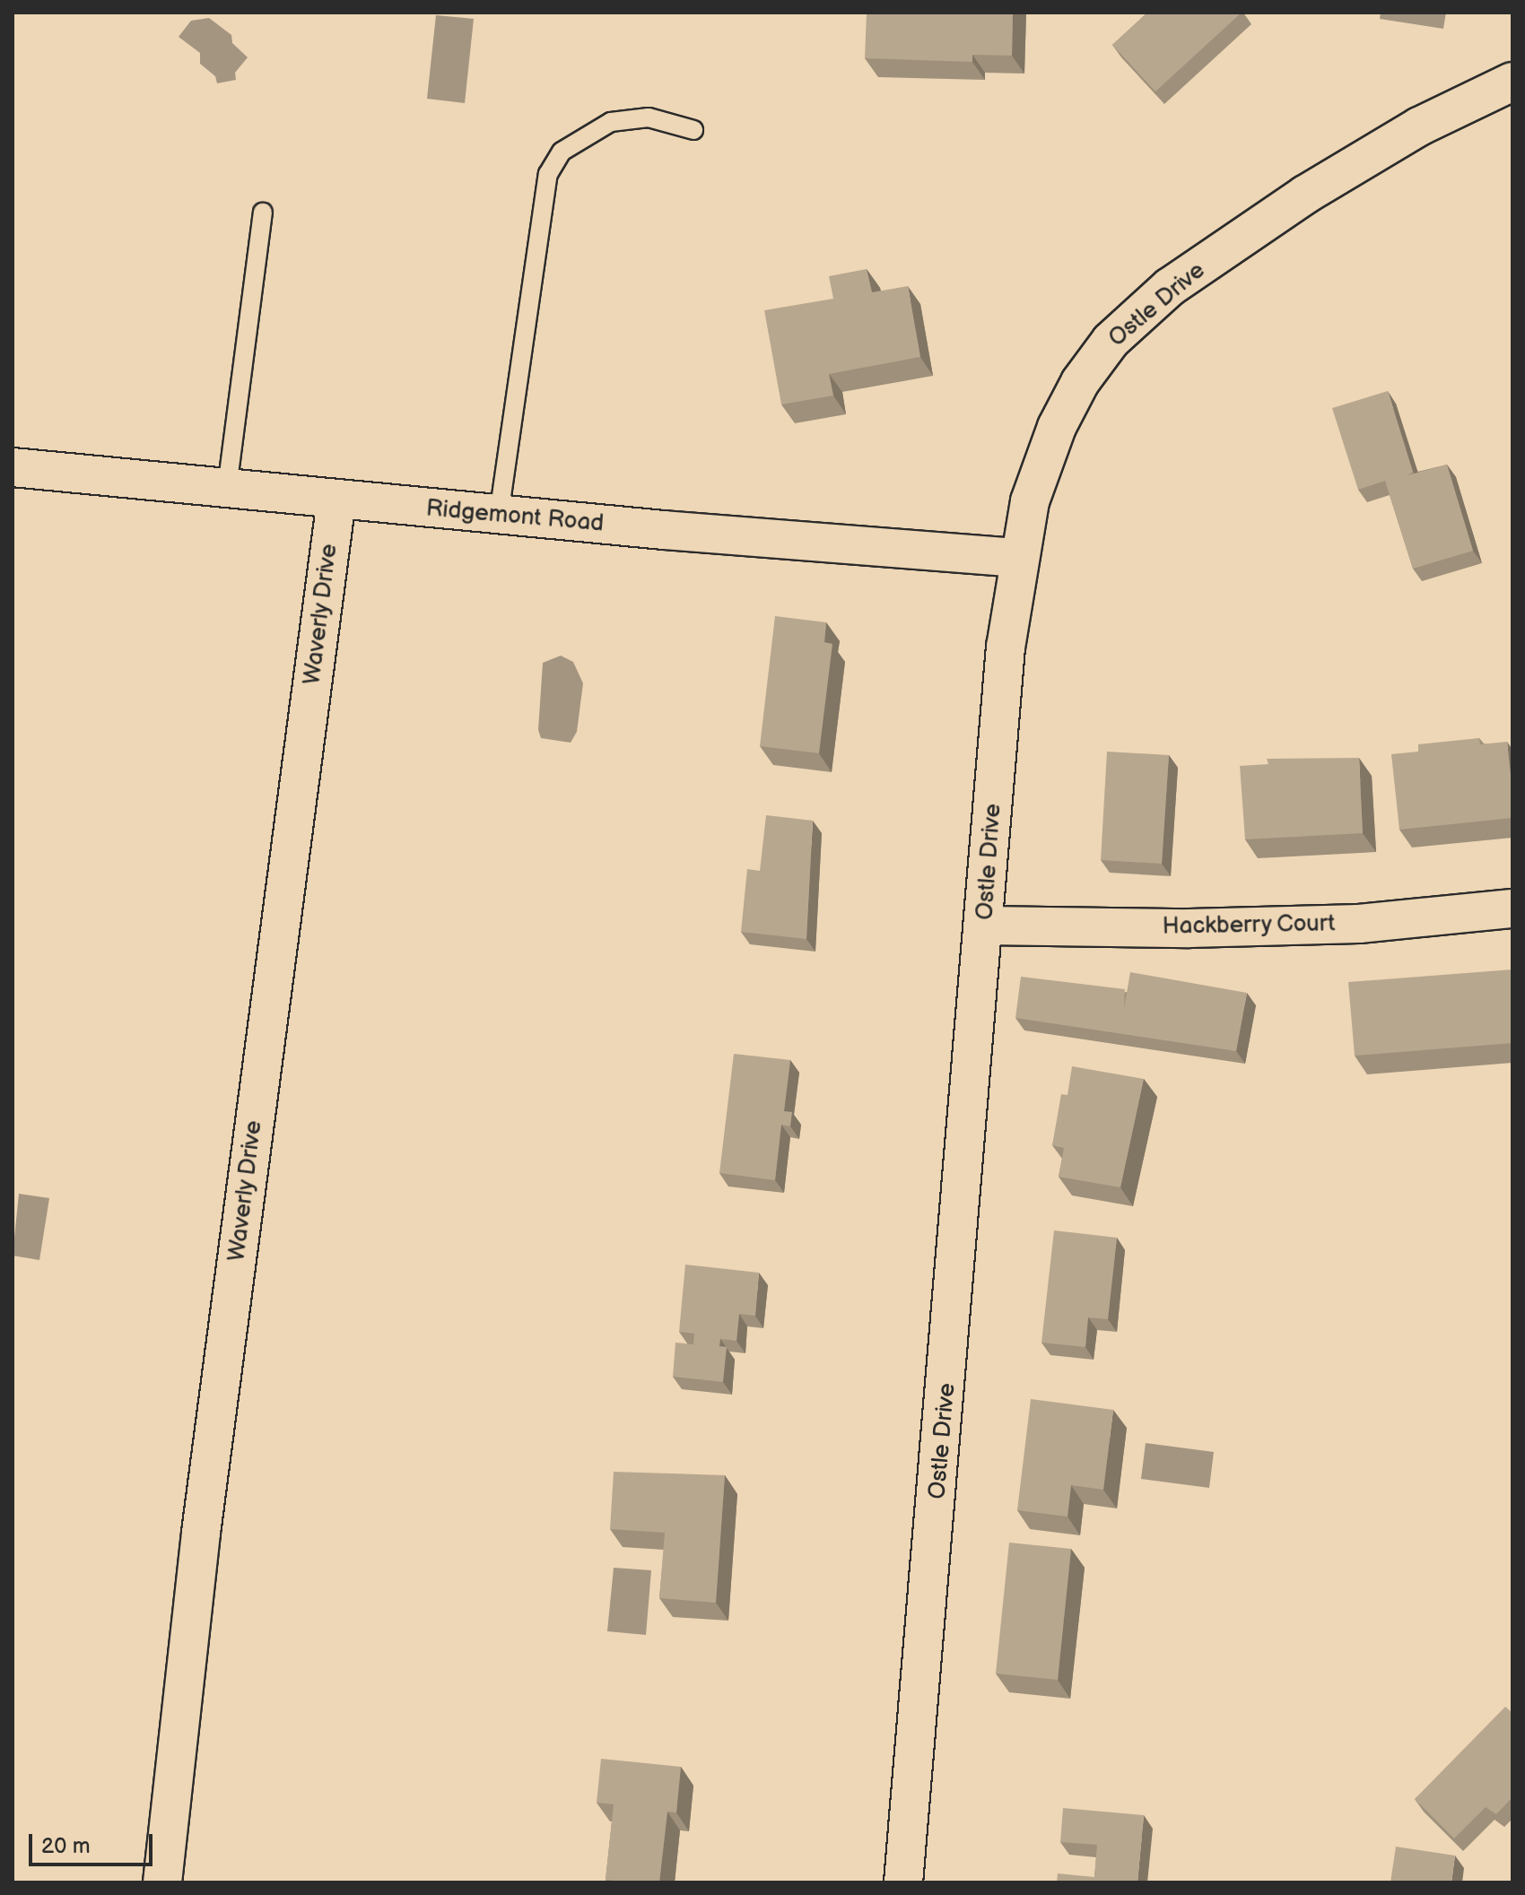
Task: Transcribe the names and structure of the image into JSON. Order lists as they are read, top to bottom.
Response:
{
  "streets": {
    "street": [
      "Ostle Drive",
      "Ridgemont Road",
      "Waverly Drive",
      "Hackberry Court"
    ]
  },
  "crossings": [
    ["Ostle Drive", "Ridgemont Road"],
    ["Ostle Drive", "Hackberry Court"],
    ["Ridgemont Road", "Waverly Drive"]
  ],
  "scale_bar": "20 m"
}
